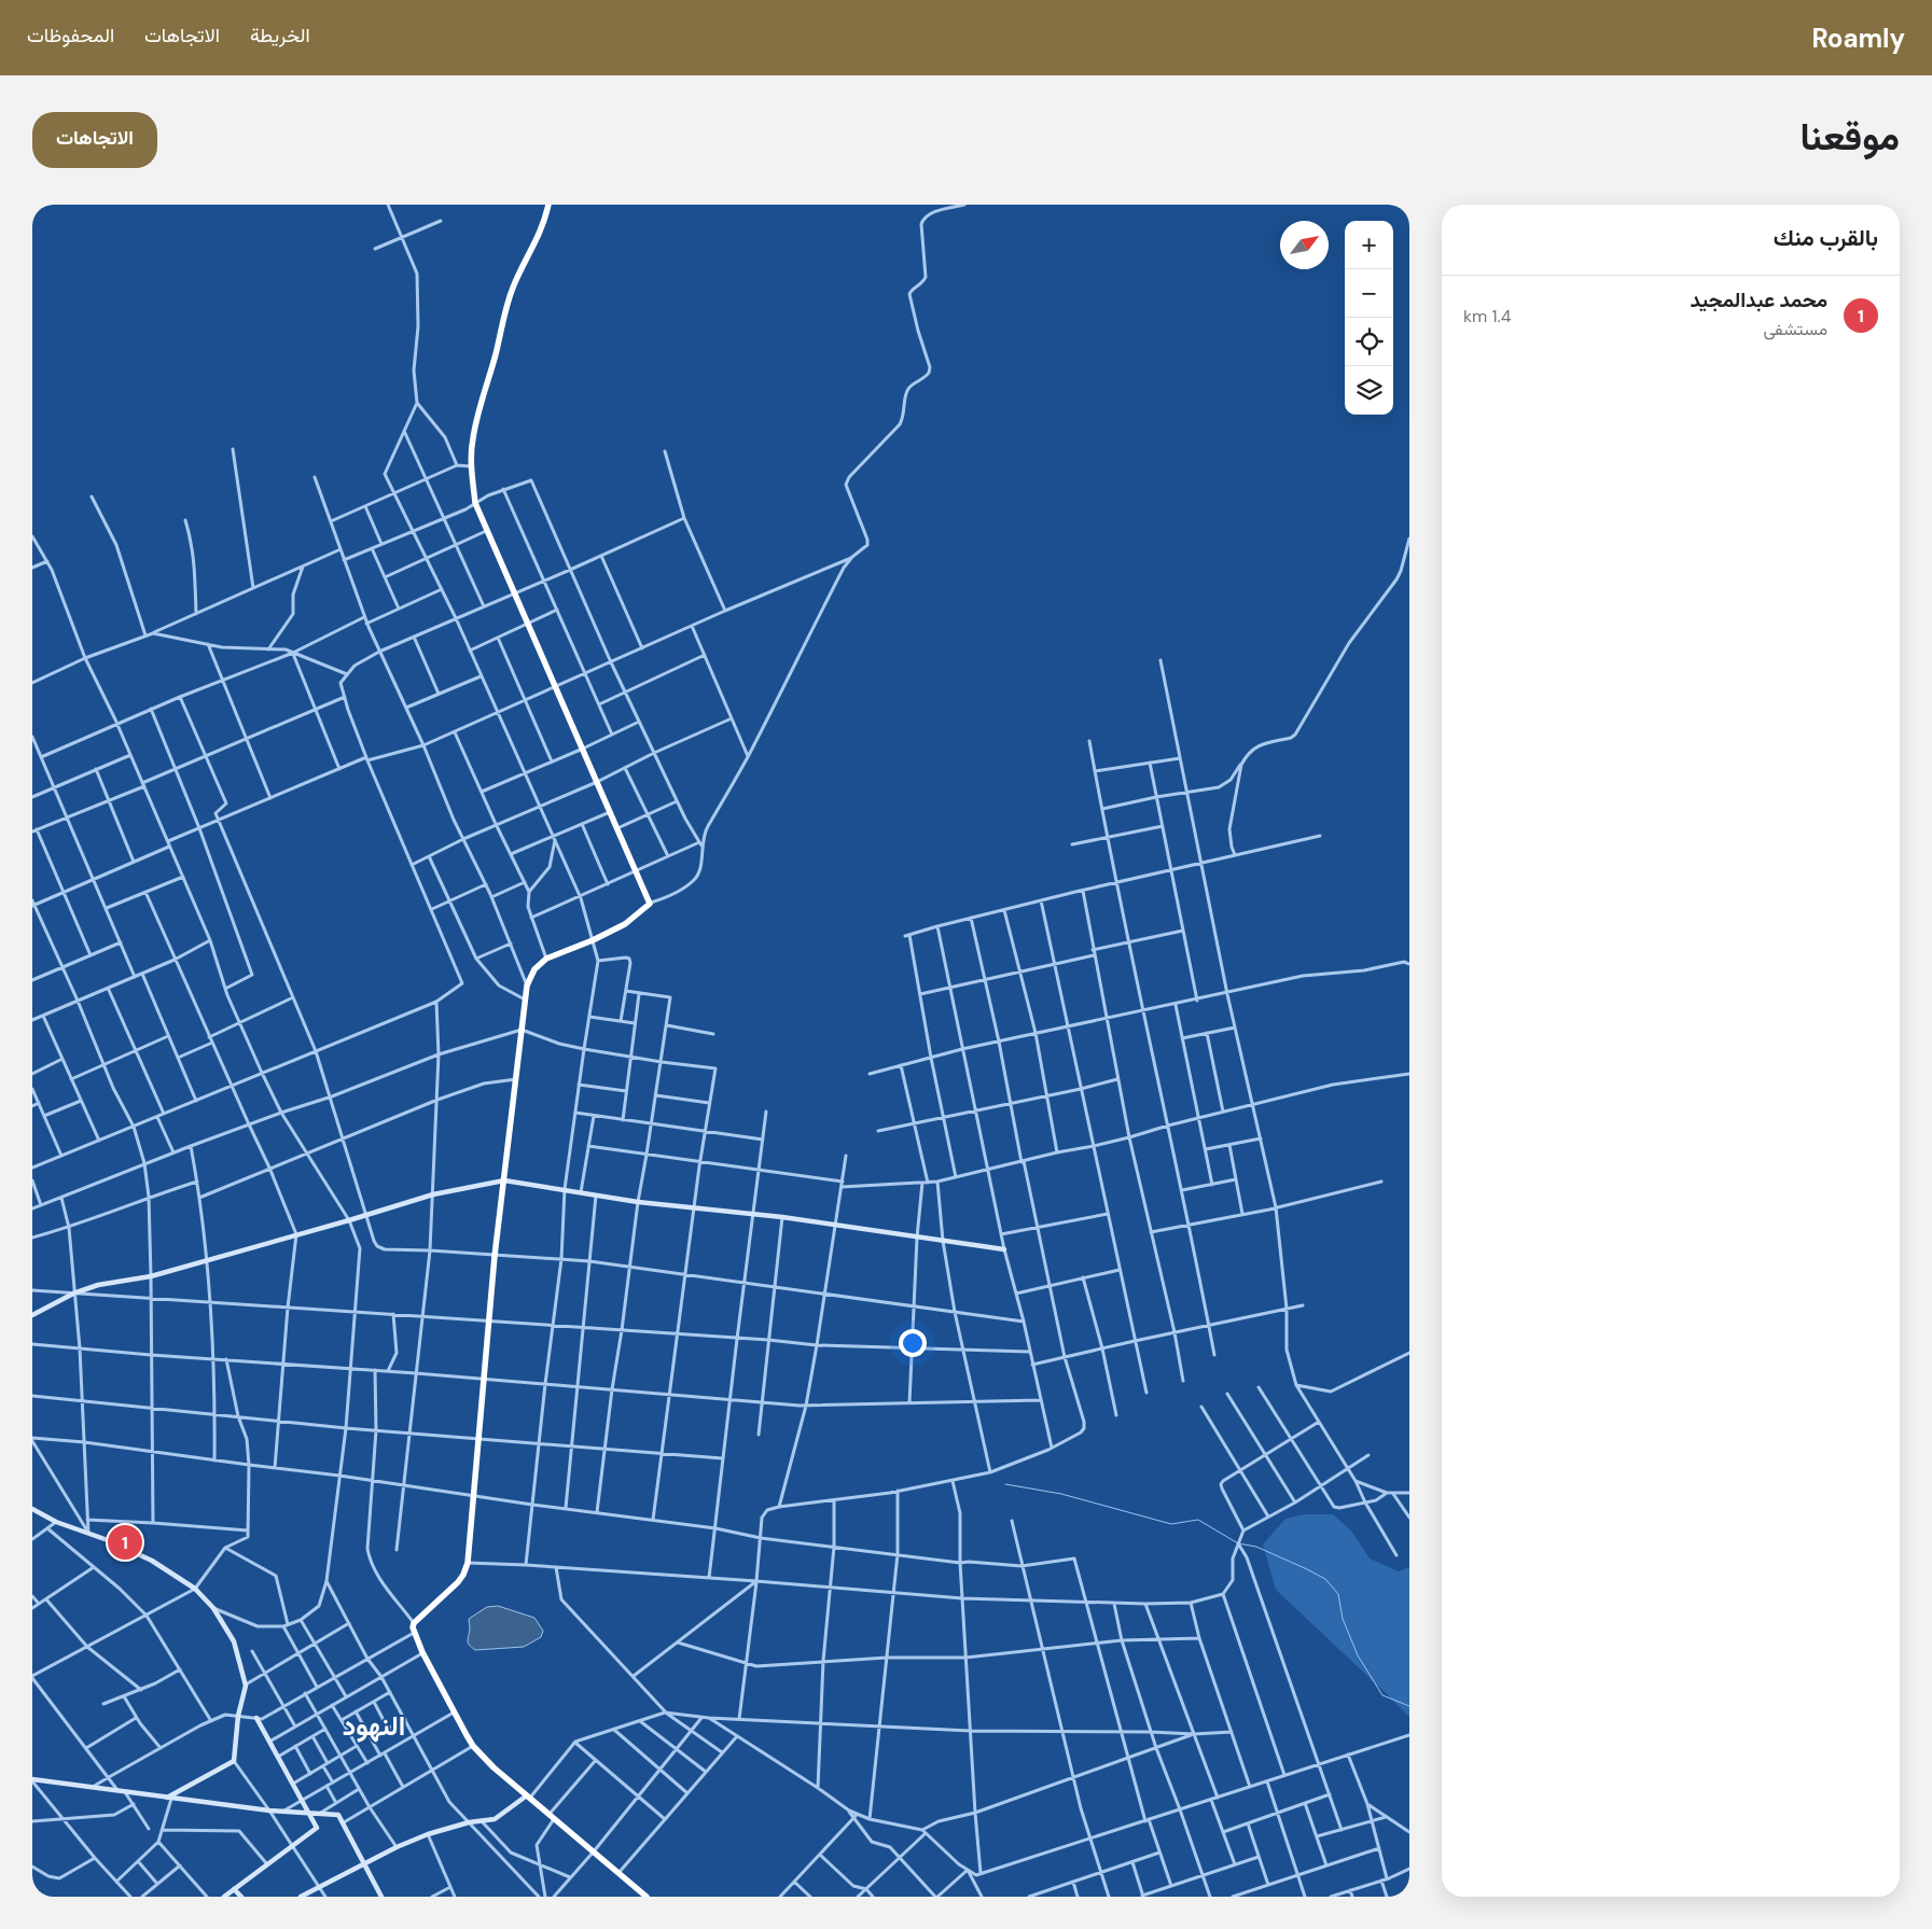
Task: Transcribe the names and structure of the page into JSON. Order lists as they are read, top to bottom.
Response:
{
  "districts": ["النهود"],
  "north": "top right",
  "page": {
    "header": "Roamly",
    "nav": ["الخريطة", "الاتجاهات", "المحفوظات"],
    "title": "موقعنا",
    "buttons": "الاتجاهات",
    "heading": "بالقرب منك",
    "map_buttons": ["+", "−"],
    "list": [
      {
        "mark": "1",
        "name": "محمد عبدالمجيد",
        "note": "مستشفى",
        "value": "1.4 km"
      }
    ],
    "pins": "1"
  }
}
